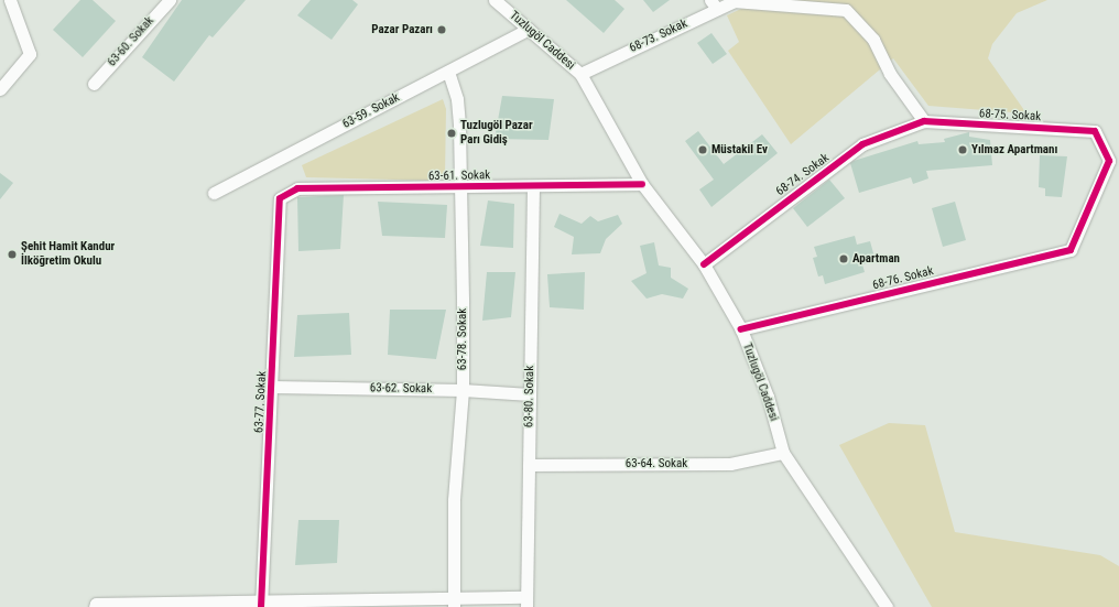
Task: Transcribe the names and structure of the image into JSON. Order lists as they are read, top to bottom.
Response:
{
  "streets": {
    "street": [
      "68-73. Sokak",
      "Tuzlugöl Caddesi",
      "63-60. Sokak",
      "63-59. Sokak",
      "68-75. Sokak",
      "68-74. Sokak",
      "63-61. Sokak",
      "68-76. Sokak",
      "63-78. Sokak",
      "63-62. Sokak",
      "63-80. Sokak",
      "63-77. Sokak",
      "63-64. Sokak"
    ]
  },
  "crossings": [
    ["68-73. Sokak", "Tuzlugöl Caddesi"],
    ["Tuzlugöl Caddesi", "63-59. Sokak"],
    ["Tuzlugöl Caddesi", "68-74. Sokak"],
    ["Tuzlugöl Caddesi", "63-61. Sokak"],
    ["Tuzlugöl Caddesi", "68-76. Sokak"],
    ["Tuzlugöl Caddesi", "63-64. Sokak"],
    ["63-59. Sokak", "63-78. Sokak"],
    ["68-75. Sokak", "68-74. Sokak"],
    ["68-75. Sokak", "68-76. Sokak"],
    ["63-61. Sokak", "63-78. Sokak"],
    ["63-61. Sokak", "63-80. Sokak"],
    ["63-61. Sokak", "63-77. Sokak"],
    ["63-78. Sokak", "63-62. Sokak"],
    ["63-62. Sokak", "63-80. Sokak"],
    ["63-62. Sokak", "63-77. Sokak"],
    ["63-80. Sokak", "63-64. Sokak"]
  ],
  "places": [
    "Pazar Pazarı",
    "Tuzlugöl Pazar Parı Gidiş",
    "Müstakil Ev",
    "Yılmaz Apartmanı",
    "Şehit Hamit Kandur İlköğretim Okulu",
    "Apartman"
  ]
}
